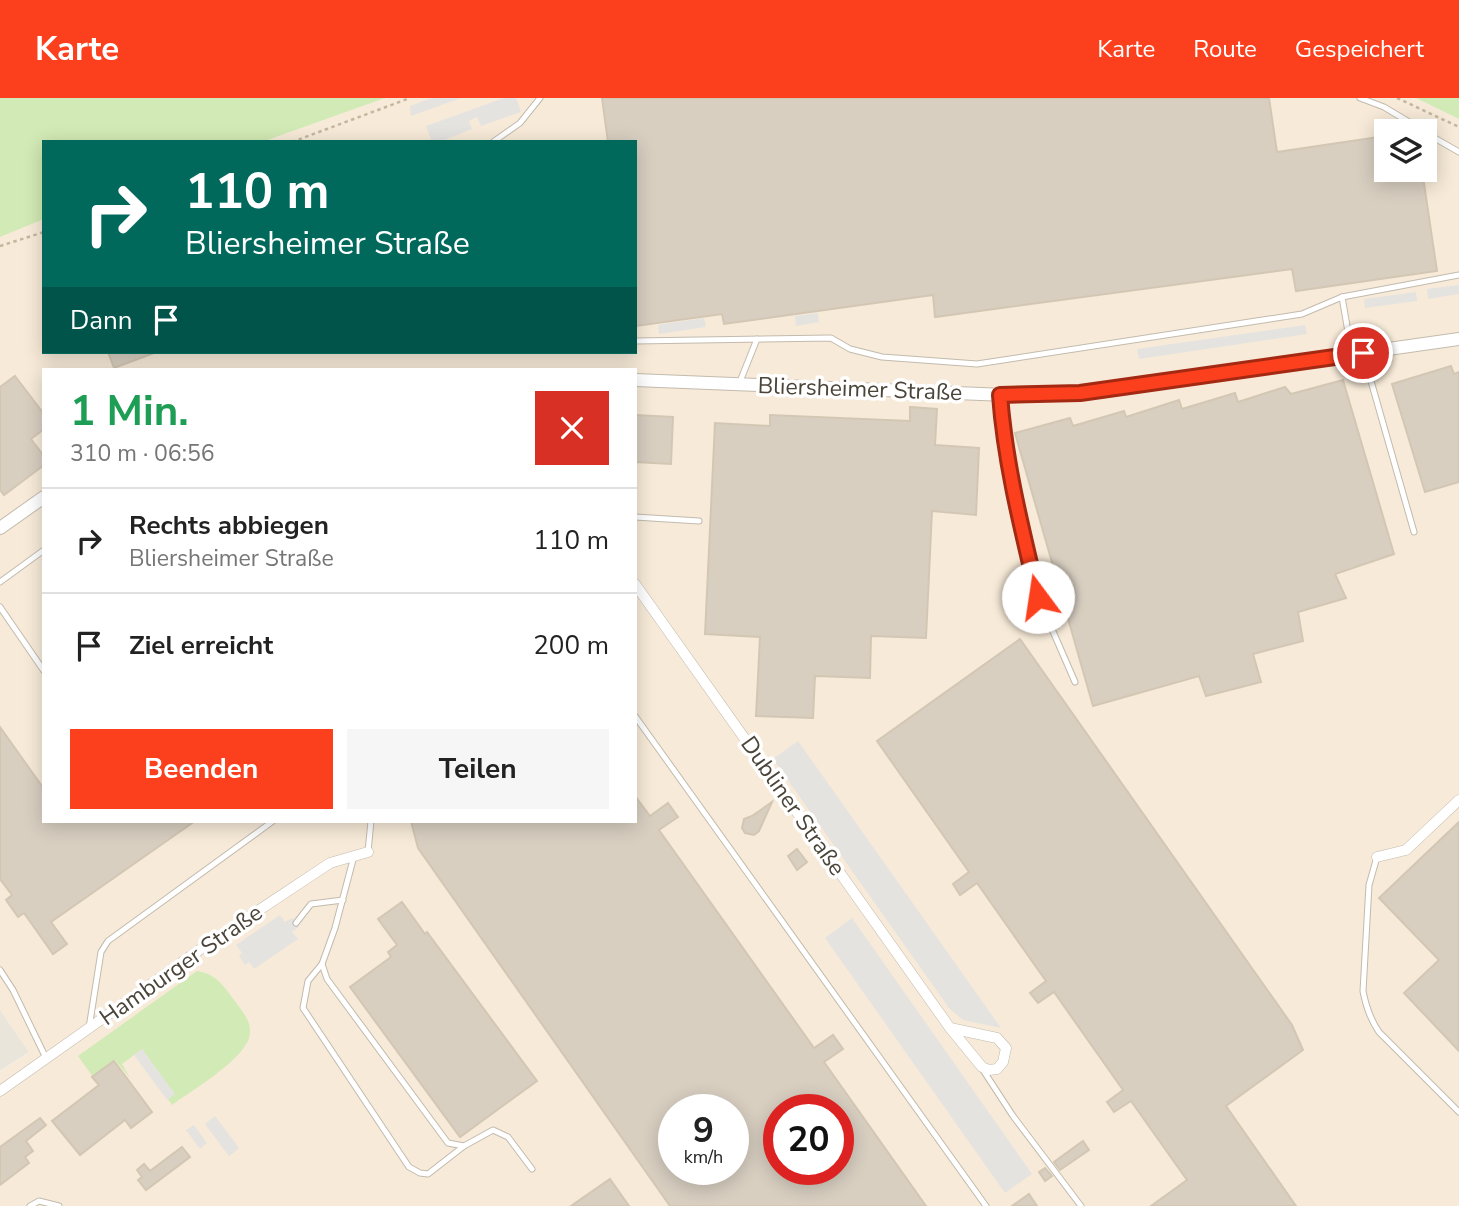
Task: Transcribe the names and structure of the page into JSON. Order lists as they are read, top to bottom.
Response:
{
  "streets": {
    "street": ["Bliersheimer Straße", "Dubliner Straße", "Hamburger Straße"]
  },
  "page": {
    "header": "Karte",
    "nav": ["Karte", "Route", "Gespeichert"],
    "turn": ["110 m", "Bliersheimer Straße"],
    "then": "Dann",
    "heading": ["1 Min.", "310 m · 06:56"],
    "list": [
      {
        "name": "Rechts abbiegen",
        "note": "Bliersheimer Straße",
        "value": "110 m"
      },
      {
        "name": "Ziel erreicht",
        "value": "200 m"
      }
    ],
    "buttons": ["Beenden", "Teilen"],
    "speed": "9 km/h",
    "limit": "20"
  }
}
